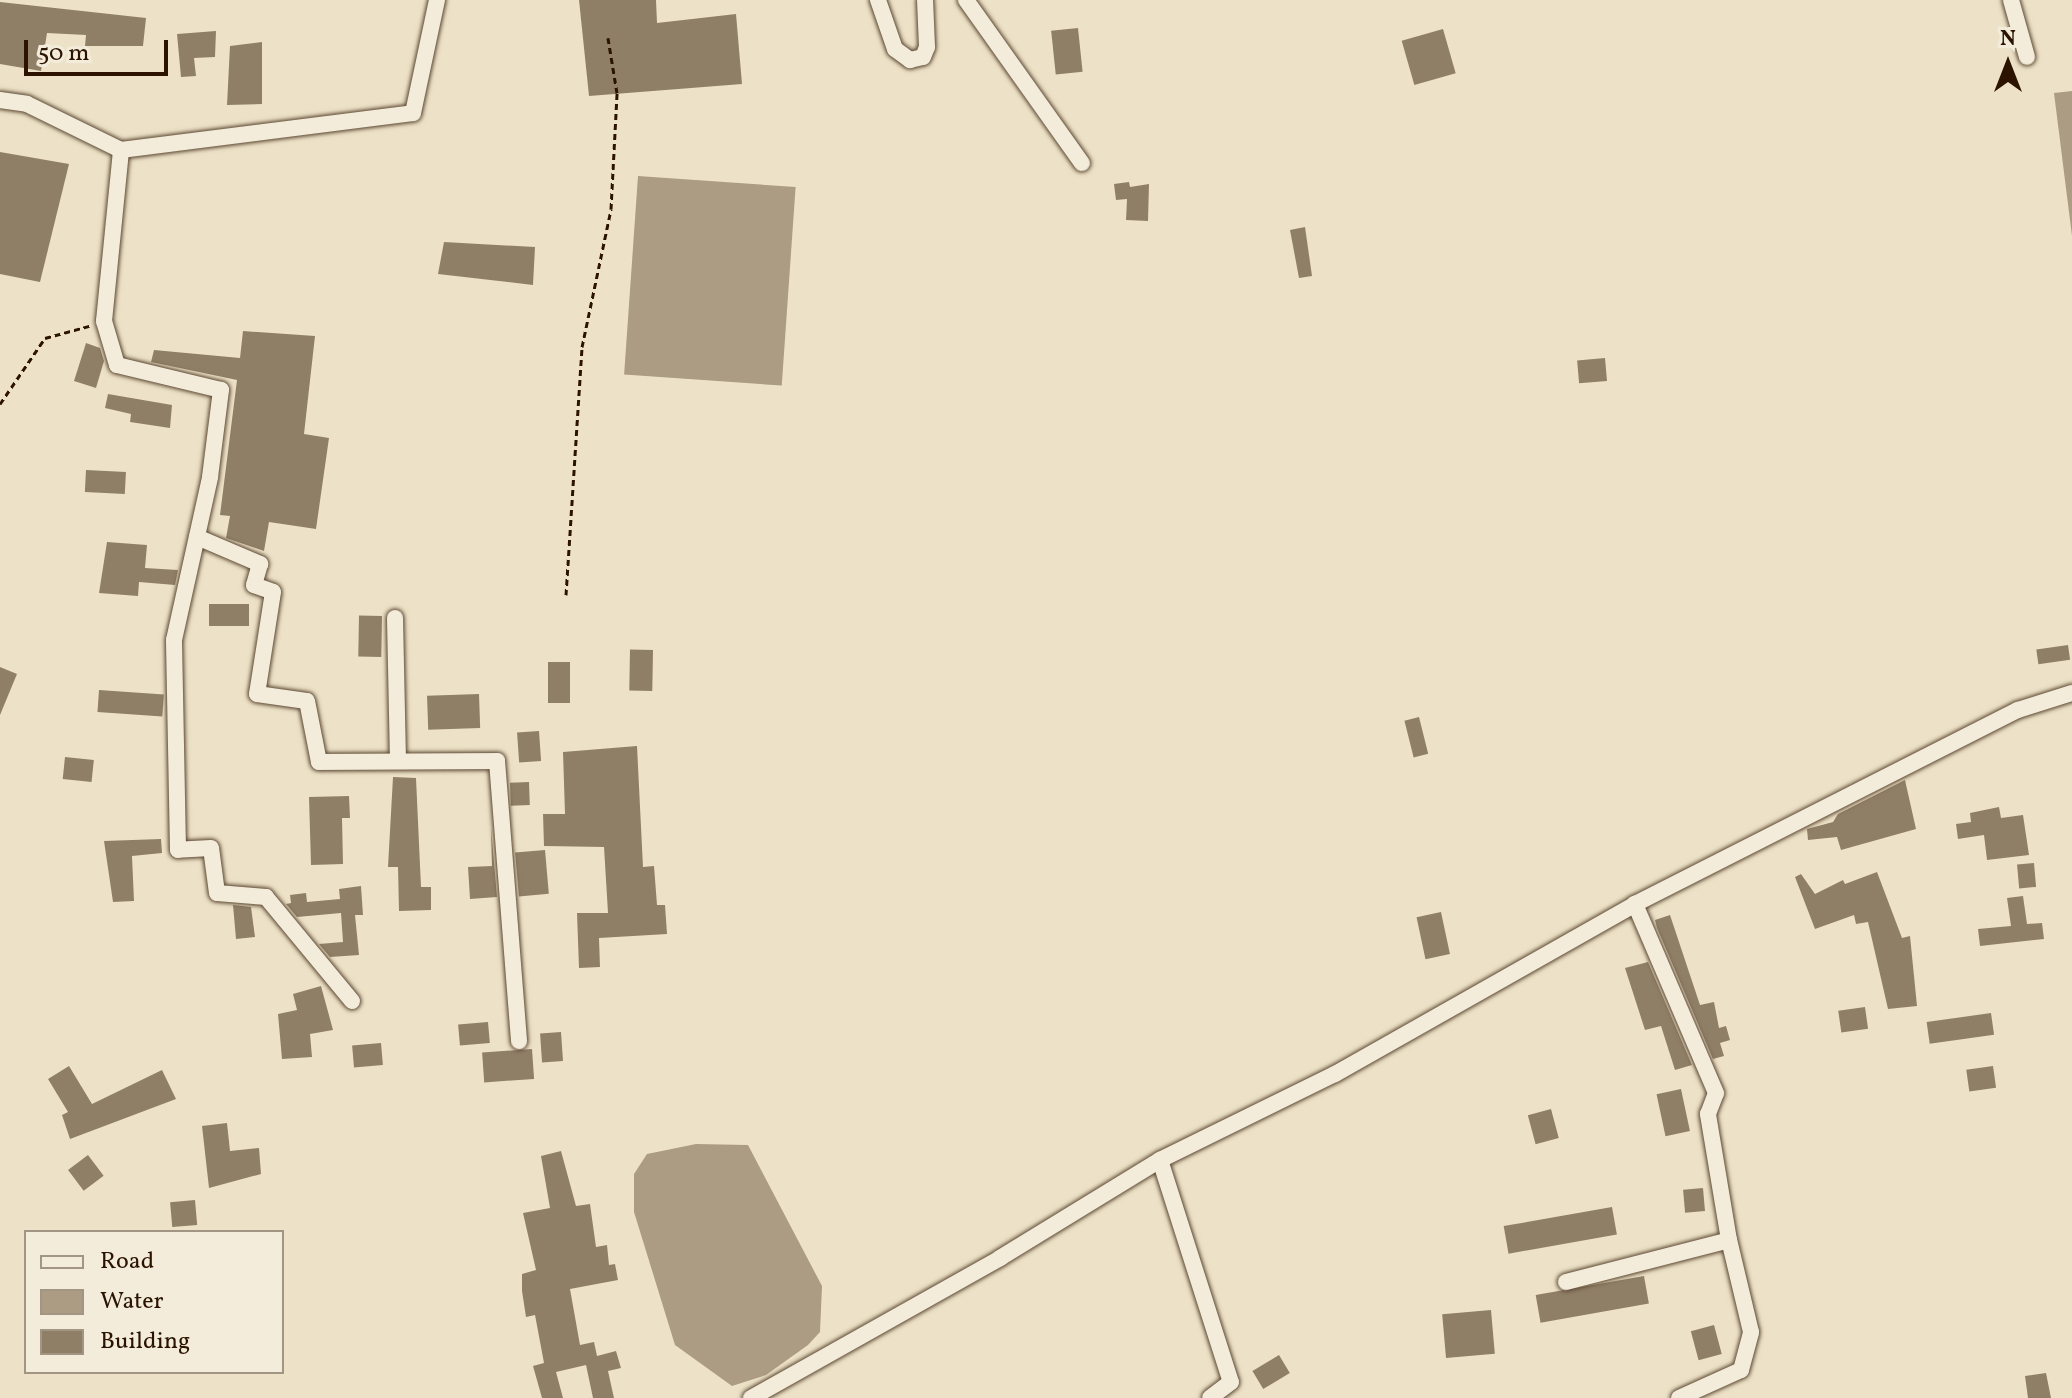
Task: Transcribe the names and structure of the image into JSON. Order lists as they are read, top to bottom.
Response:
{
  "legend": ["Road", "Water", "Building"],
  "scale_bar": "50 m",
  "north": "top"
}
